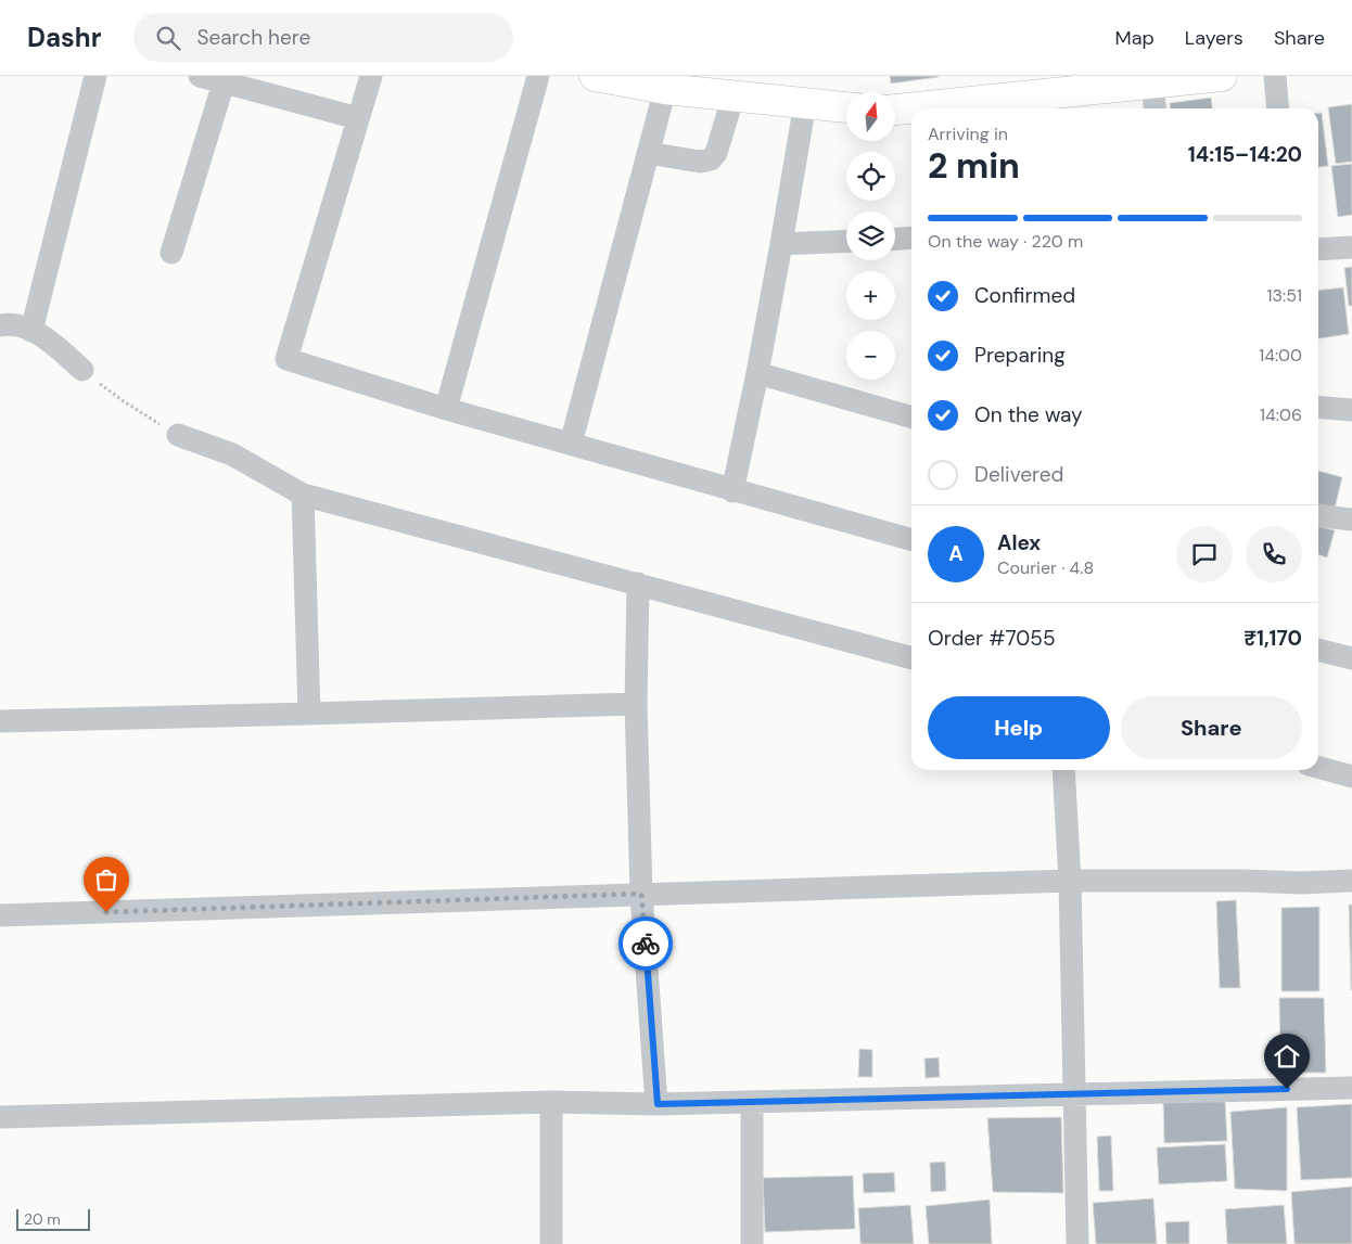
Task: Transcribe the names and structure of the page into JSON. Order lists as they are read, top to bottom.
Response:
{
  "scale_bar": "20 m",
  "north": "top",
  "page": {
    "header": "Dashr",
    "search": "Search here",
    "nav": ["Map", "Layers", "Share"],
    "map_buttons": ["+", "−"],
    "heading": ["2 min", "Arriving in", "14:15–14:20"],
    "panel": [
      "Alex",
      "Courier · 4.8",
      "Order #7055",
      "₹1,170"
    ],
    "bar": "On the way · 220 m",
    "list": [
      ["Confirmed", "13:51"],
      ["Preparing", "14:00"],
      ["On the way", "14:06"],
      "Delivered"
    ],
    "round": "A",
    "buttons": ["Help", "Share"],
    "scale": "20 m"
  }
}
